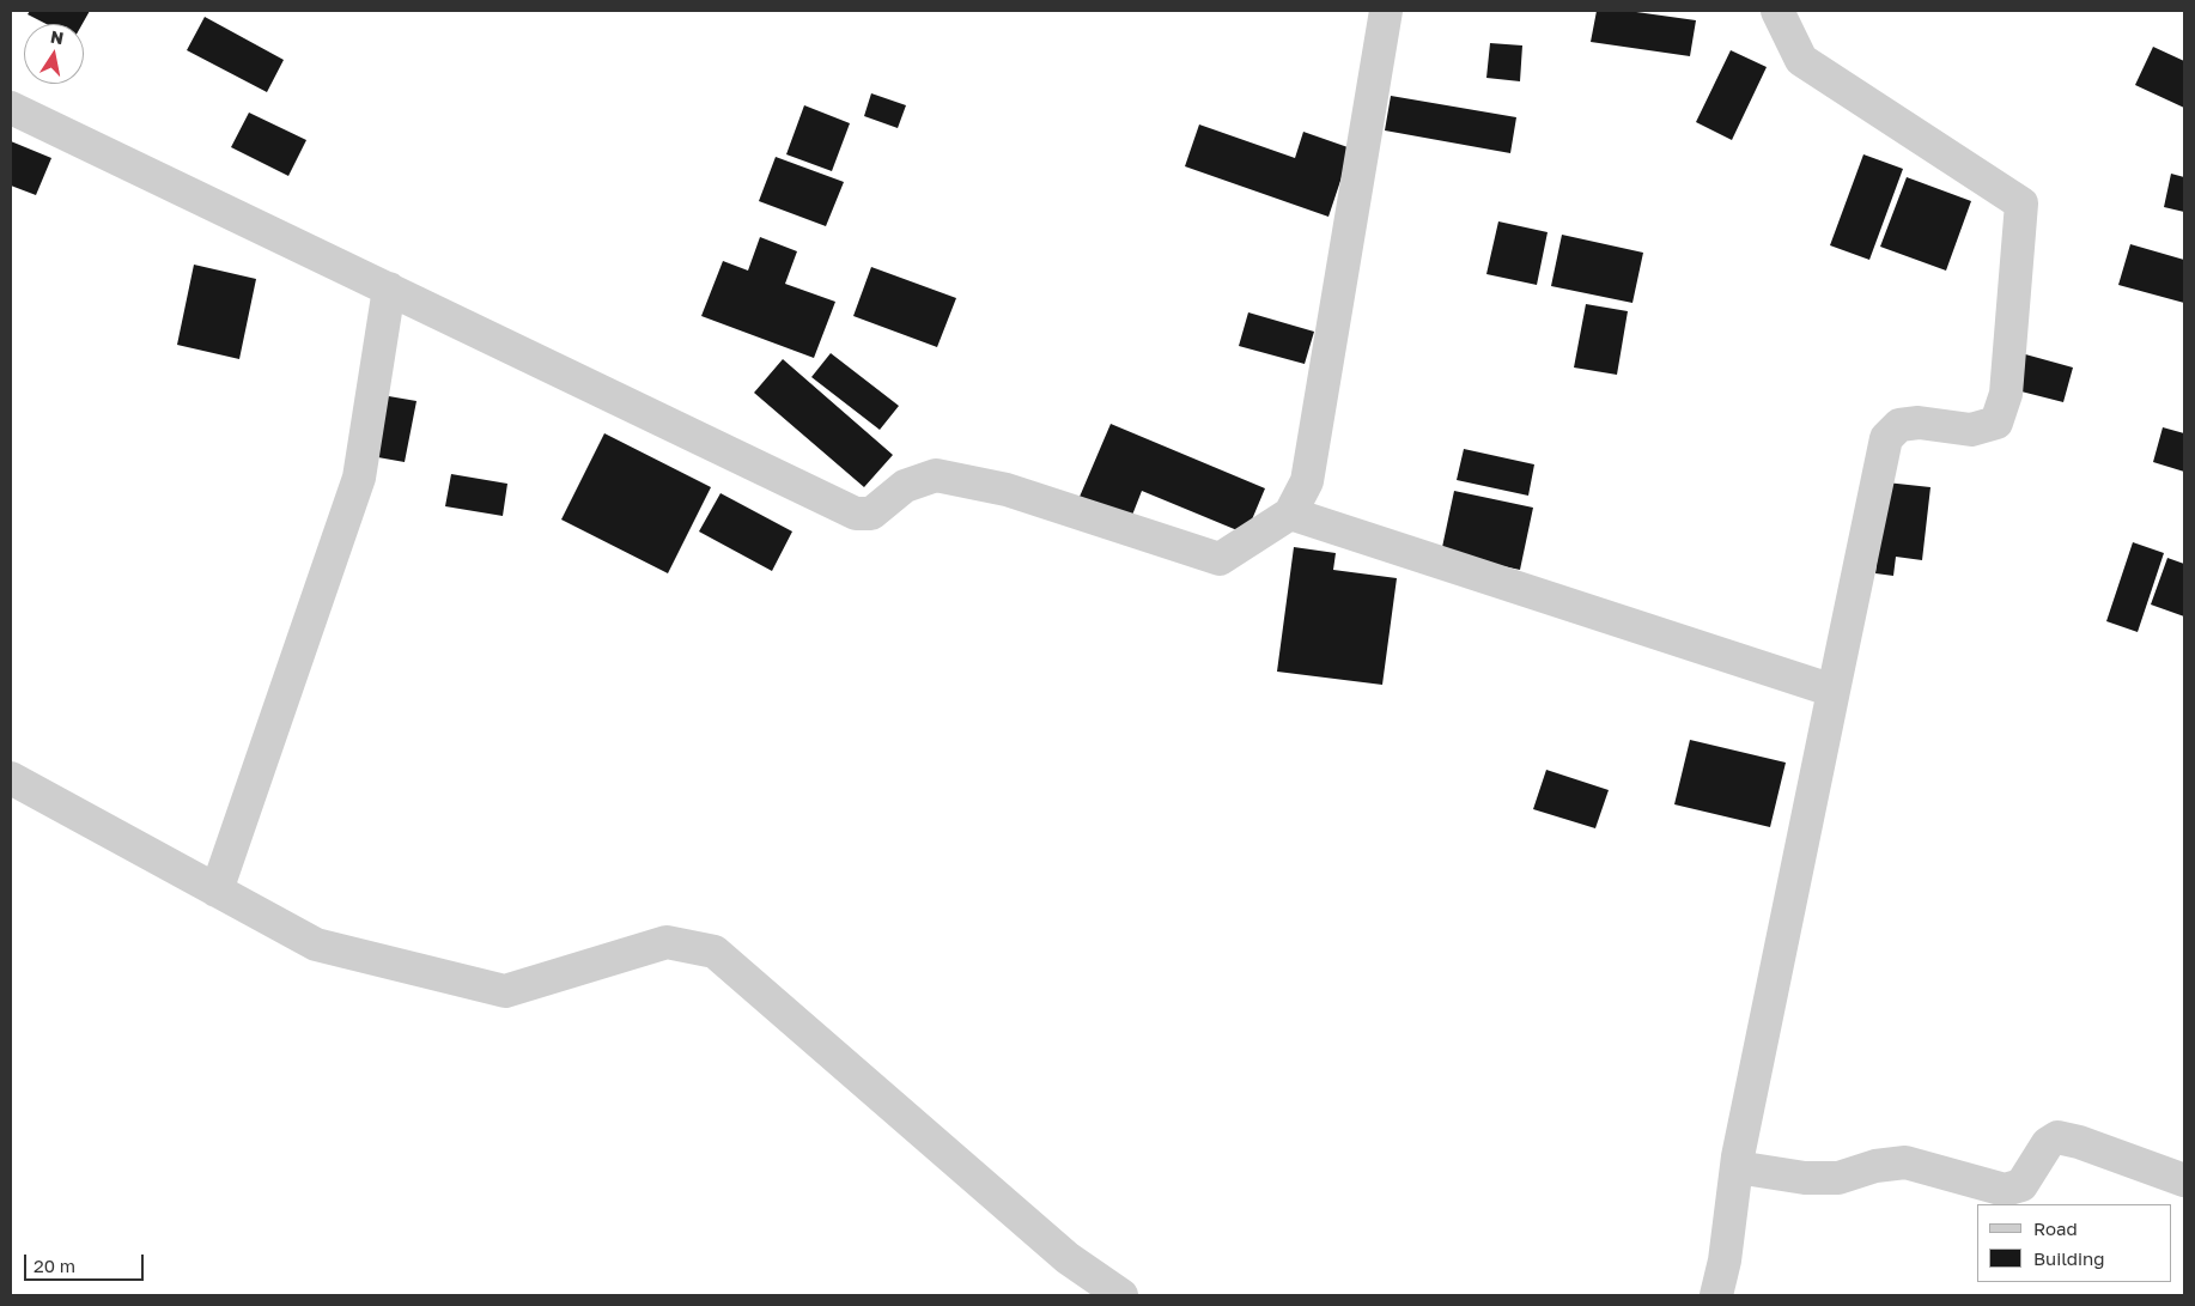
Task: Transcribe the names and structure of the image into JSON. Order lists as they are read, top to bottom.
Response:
{
  "legend": ["Road", "Building"],
  "scale_bar": "20 m",
  "north": "top"
}
